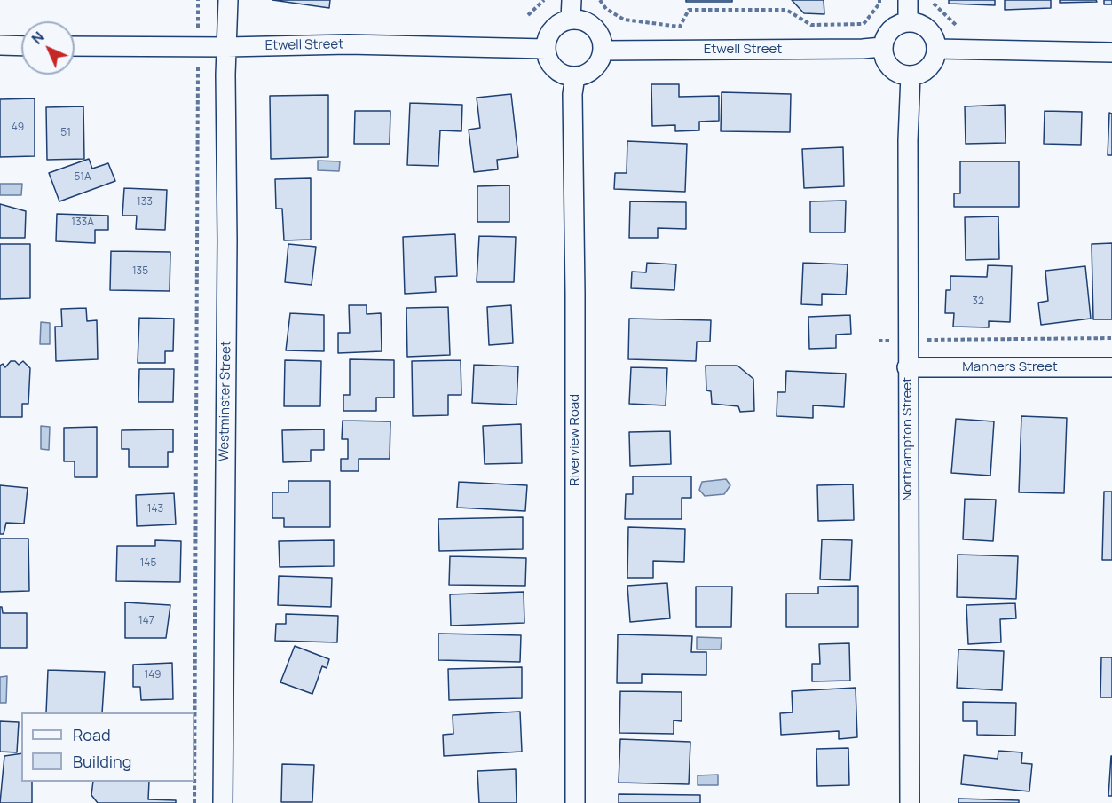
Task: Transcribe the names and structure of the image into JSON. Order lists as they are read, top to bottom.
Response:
{
  "streets": {
    "street": [
      "Etwell Street",
      "Manners Street",
      "Westminster Street",
      "Northampton Street",
      "Riverview Road"
    ]
  },
  "crossings": [
    ["Etwell Street", "Westminster Street"],
    ["Etwell Street", "Northampton Street"],
    ["Etwell Street", "Riverview Road"],
    ["Manners Street", "Northampton Street"]
  ],
  "house_numbers": [
    "49",
    "51",
    "51A",
    "133",
    "133A",
    "135",
    "32",
    "143",
    "145",
    "147",
    "149"
  ],
  "legend": ["Road", "Building"],
  "north": "top left"
}
